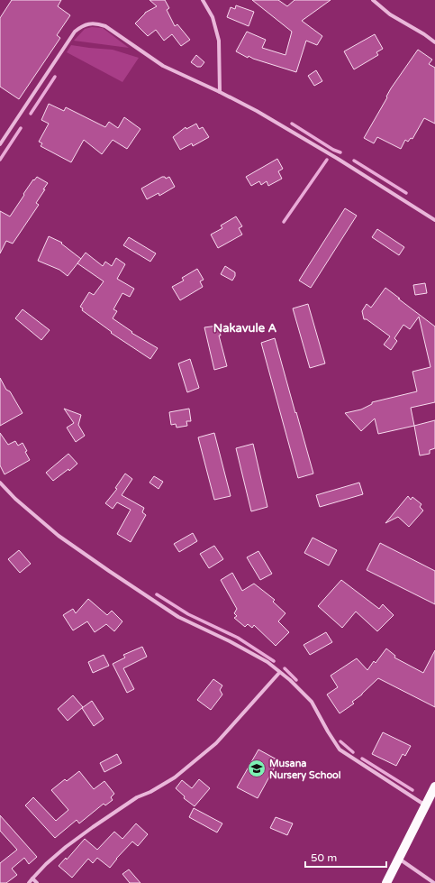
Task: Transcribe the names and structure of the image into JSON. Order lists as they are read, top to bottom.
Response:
{
  "districts": ["Nakavule A"],
  "places": {
    "school or university": ["Musana Nursery School"]
  },
  "scale_bar": "50 m"
}
